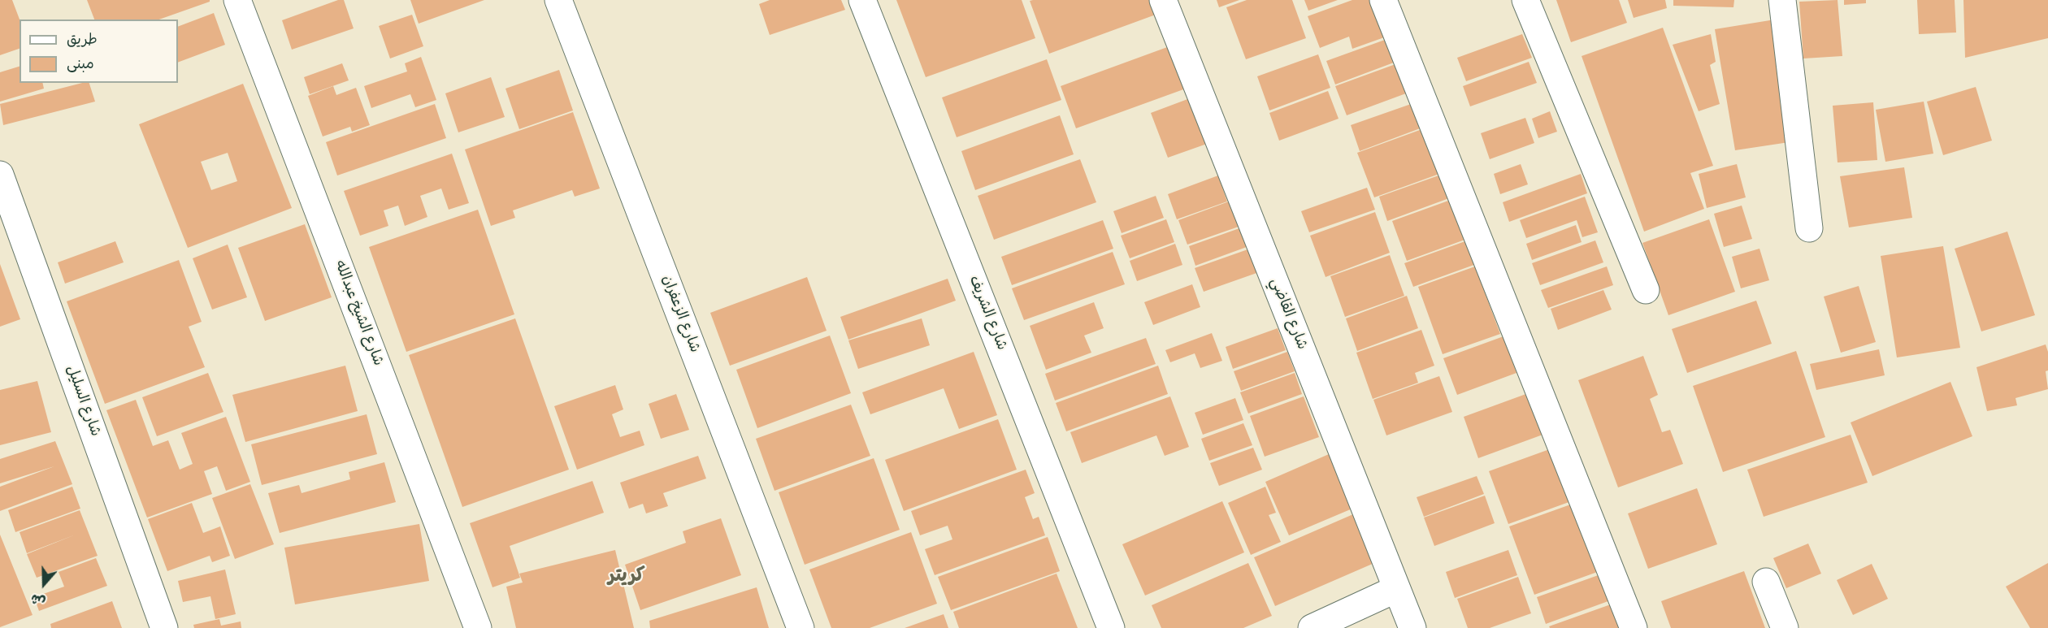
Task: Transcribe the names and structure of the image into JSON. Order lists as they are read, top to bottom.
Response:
{
  "streets": {
    "street": [
      "شارع الشيخ عبدالله",
      "شارع الشريف",
      "شارع الزعفران",
      "شارع القاضي",
      "شارع السليل"
    ]
  },
  "districts": ["كريتر"],
  "legend": ["طريق", "مبنى"],
  "north": "bottom"
}
